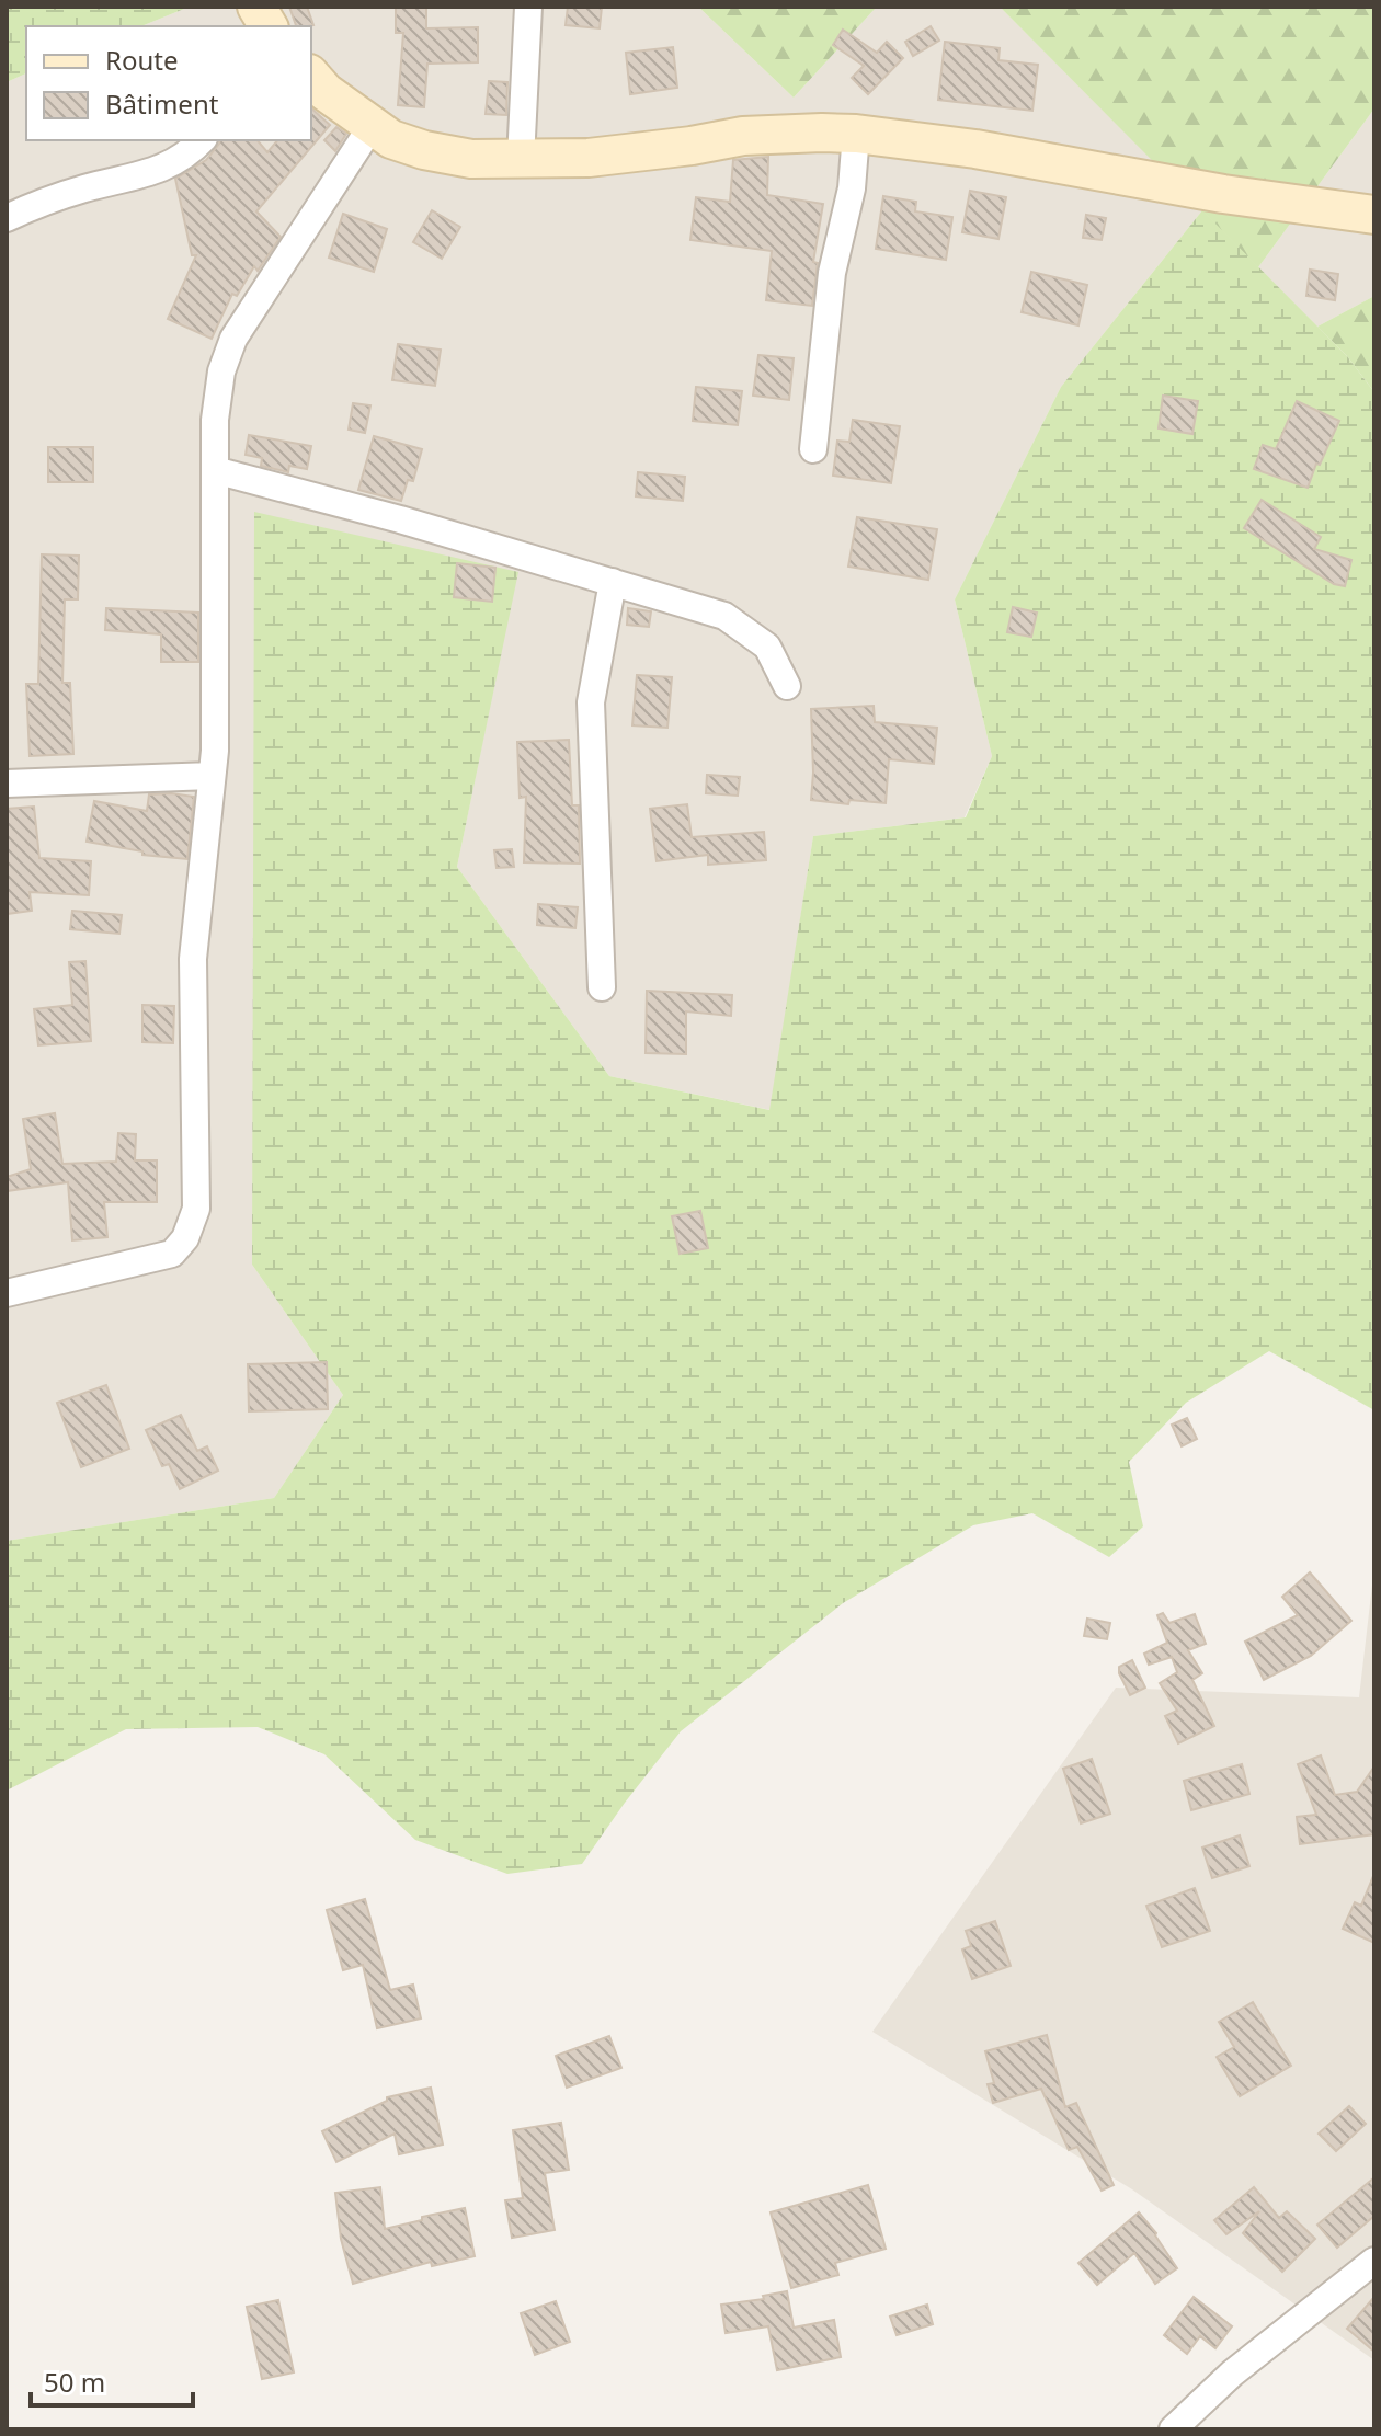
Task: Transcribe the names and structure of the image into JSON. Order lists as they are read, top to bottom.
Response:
{
  "legend": ["Route", "Bâtiment"],
  "scale_bar": "50 m"
}
